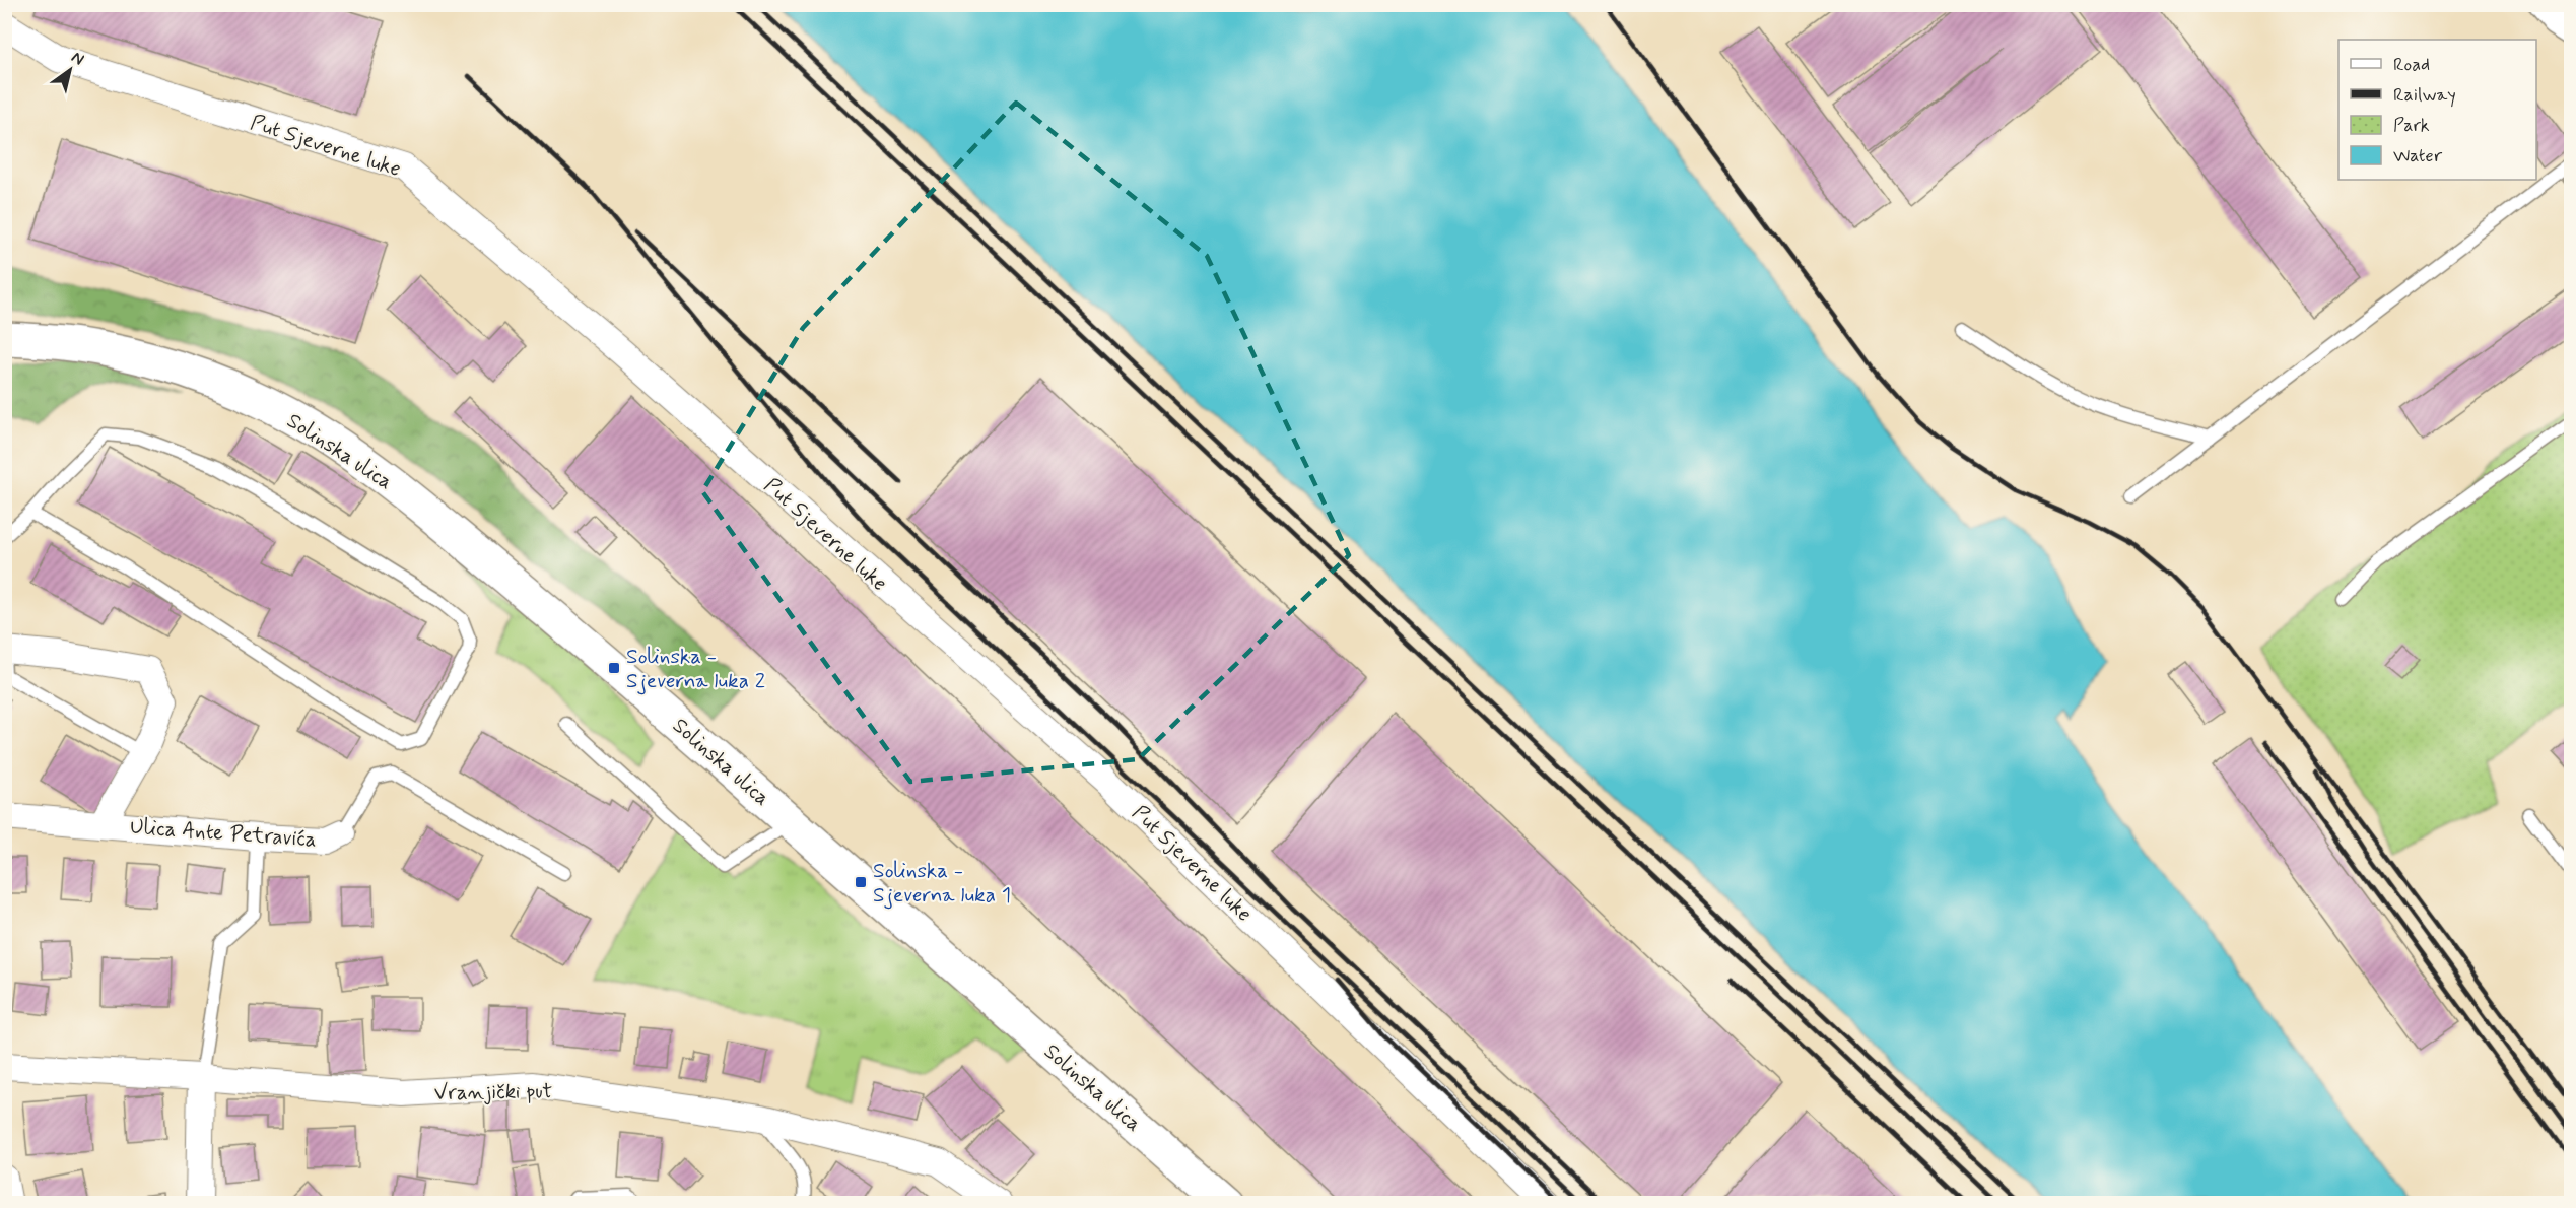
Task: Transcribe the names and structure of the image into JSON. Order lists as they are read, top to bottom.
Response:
{
  "streets": {
    "main road": ["Solinska ulica"],
    "street": ["Put Sjeverne luke", "Ulica Ante Petravića", "Vranjički put"]
  },
  "places": {
    "transit": ["Solinska - Sjeverna luka 2", "Solinska - Sjeverna luka 1"]
  },
  "legend": [
    "Road",
    "Railway",
    "Park",
    "Water"
  ],
  "north": "top right"
}
